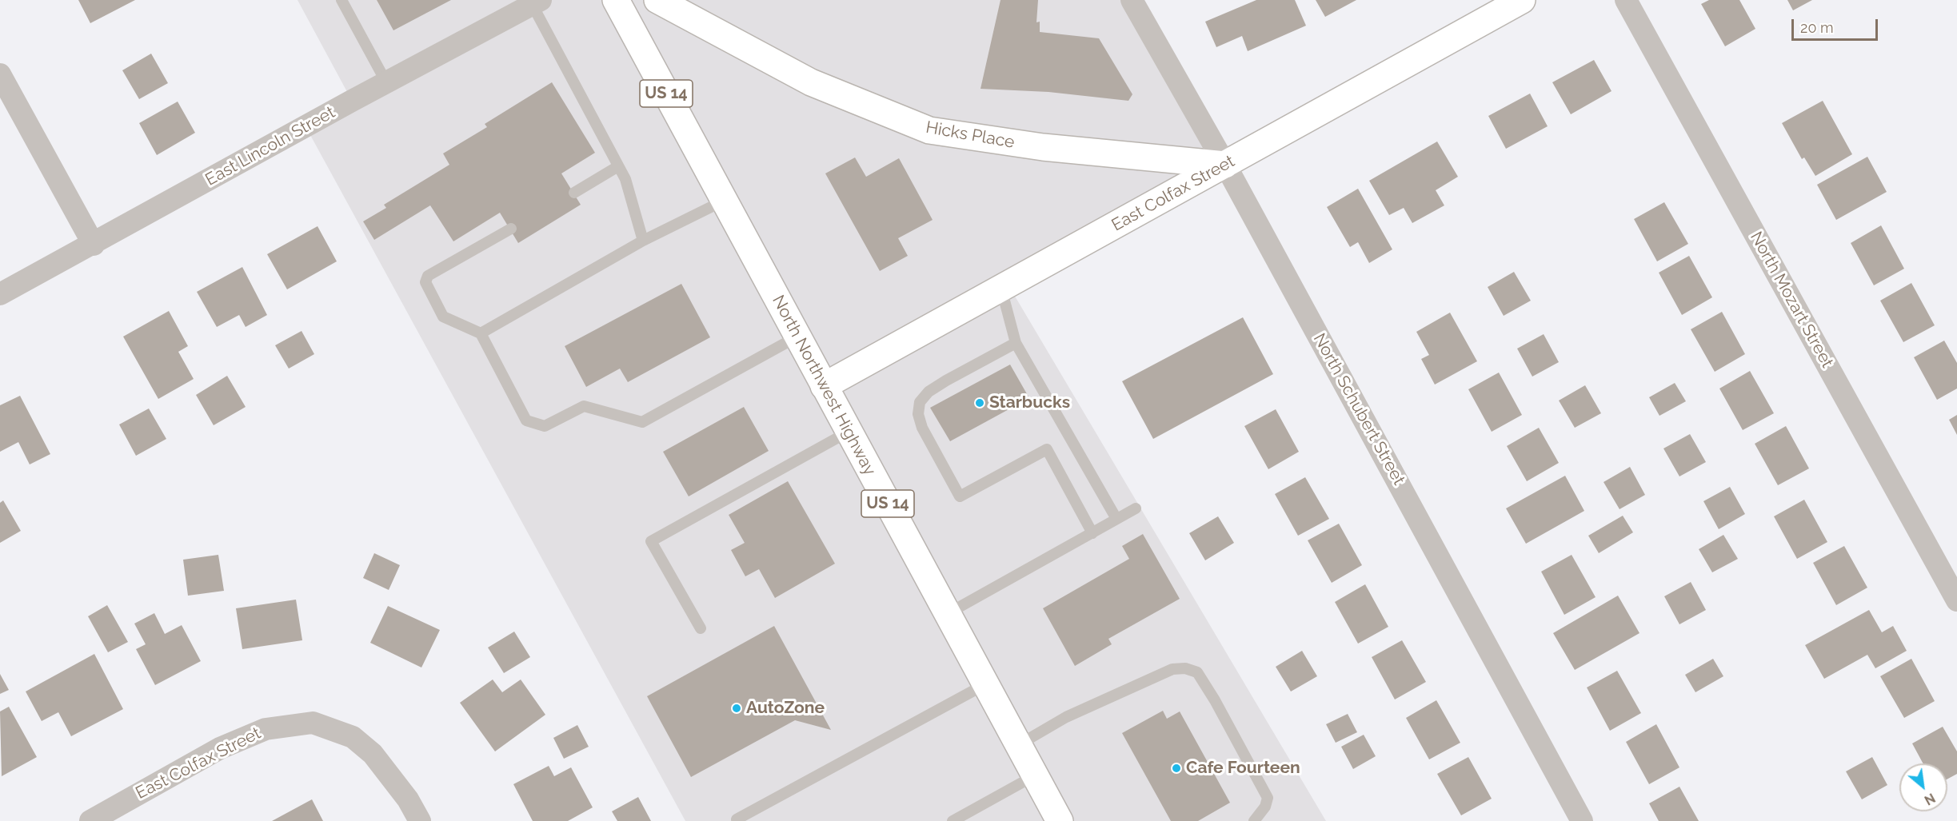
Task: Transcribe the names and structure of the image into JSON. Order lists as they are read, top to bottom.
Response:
{
  "streets": {
    "street": [
      "US 14",
      "Hicks Place",
      "East Lincoln Street",
      "East Colfax Street",
      "North Mozart Street",
      "North Northwest Highway",
      "North Schubert Street"
    ]
  },
  "crossings": [
    ["Hicks Place", "East Colfax Street"],
    ["Hicks Place", "North Schubert Street"],
    ["East Colfax Street", "North Northwest Highway"],
    ["East Colfax Street", "North Schubert Street"]
  ],
  "places": ["Starbucks", "AutoZone", "Cafe Fourteen"],
  "scale_bar": "20 m",
  "north": "bottom right"
}
